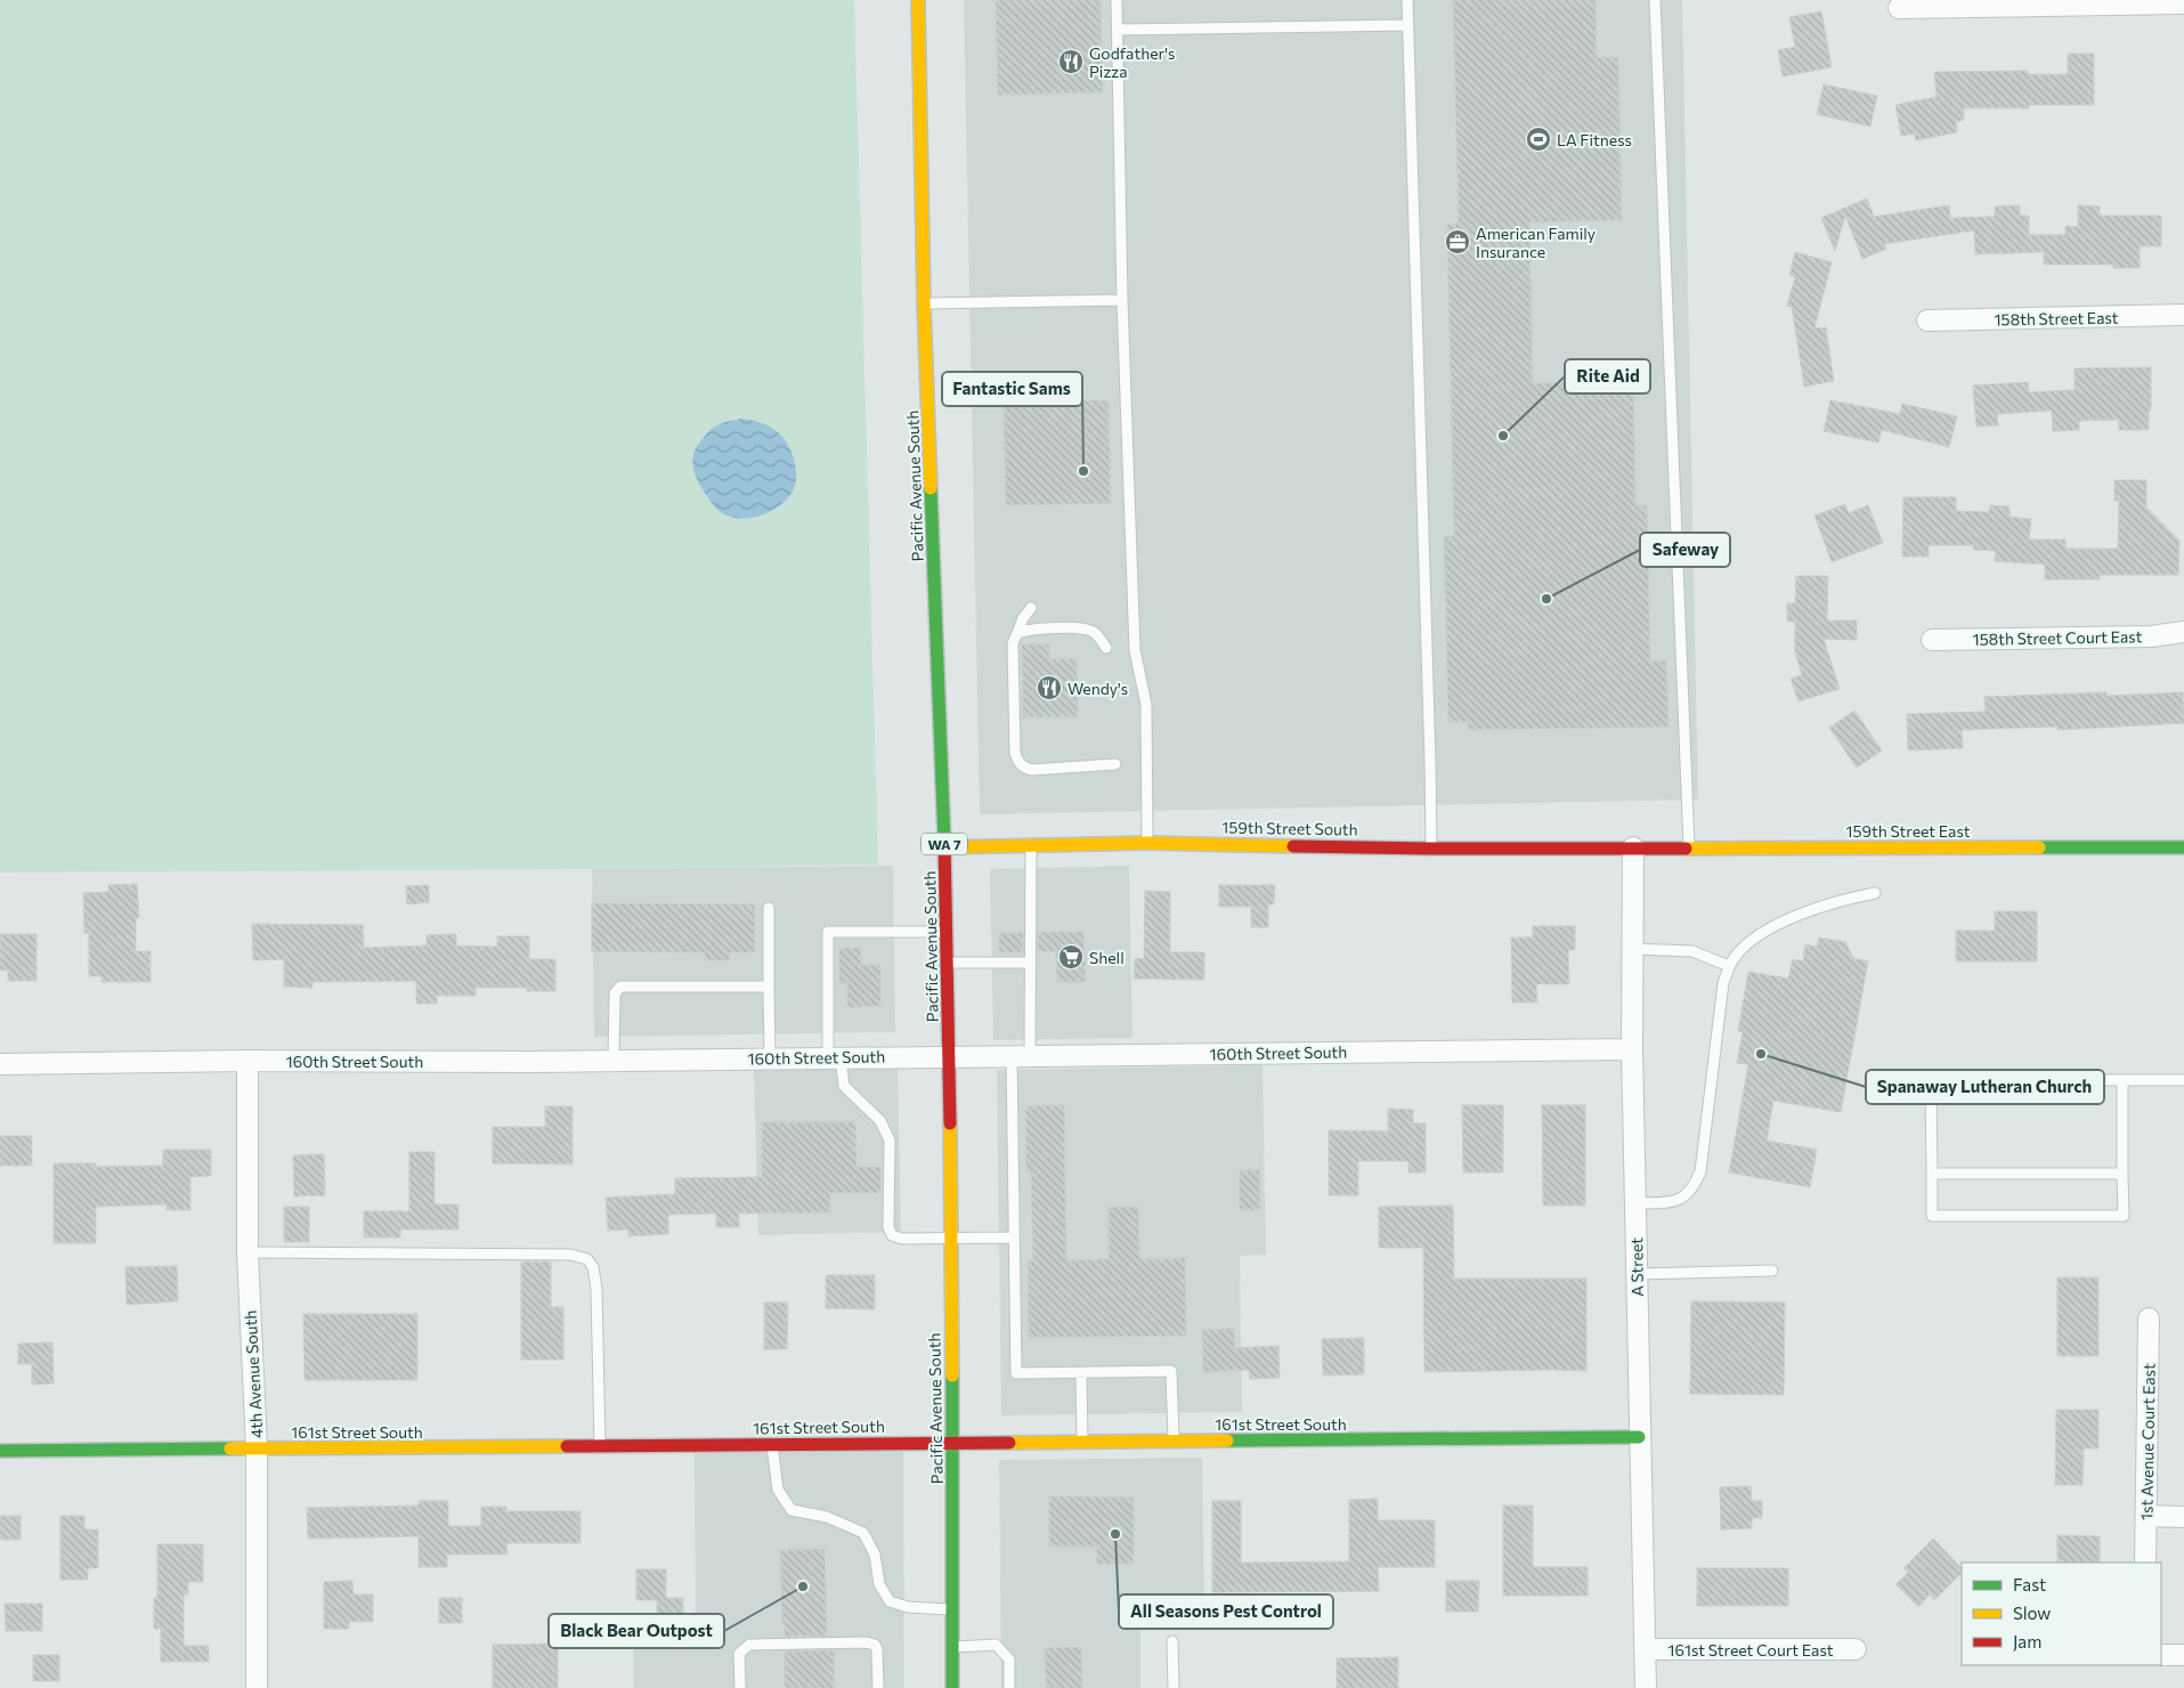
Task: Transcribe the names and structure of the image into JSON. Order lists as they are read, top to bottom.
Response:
{
  "streets": {
    "street": [
      "158th Street East",
      "Pacific Avenue South",
      "158th Street Court East",
      "159th Street South",
      "159th Street East",
      "WA 7",
      "160th Street South",
      "A Street",
      "4th Avenue South",
      "161st Street South",
      "1st Avenue Court East",
      "161st Street Court East"
    ]
  },
  "crossings": [
    ["Pacific Avenue South", "159th Street South"],
    ["Pacific Avenue South", "160th Street South"],
    ["Pacific Avenue South", "161st Street South"],
    ["159th Street South", "159th Street East"],
    ["159th Street South", "A Street"],
    ["159th Street East", "A Street"],
    ["160th Street South", "A Street"],
    ["160th Street South", "4th Avenue South"],
    ["A Street", "161st Street South"],
    ["A Street", "161st Street Court East"],
    ["4th Avenue South", "161st Street South"]
  ],
  "places": {
    "restaurant": ["Godfather's Pizza", "Wendy's"],
    "sports": ["LA Fitness"],
    "office": ["American Family Insurance"],
    "other": [
      "Rite Aid",
      "Fantastic Sams",
      "Safeway",
      "Spanaway Lutheran Church",
      "All Seasons Pest Control",
      "Black Bear Outpost"
    ],
    "supermarket": ["Shell"]
  },
  "legend": ["Fast", "Slow", "Jam"]
}
